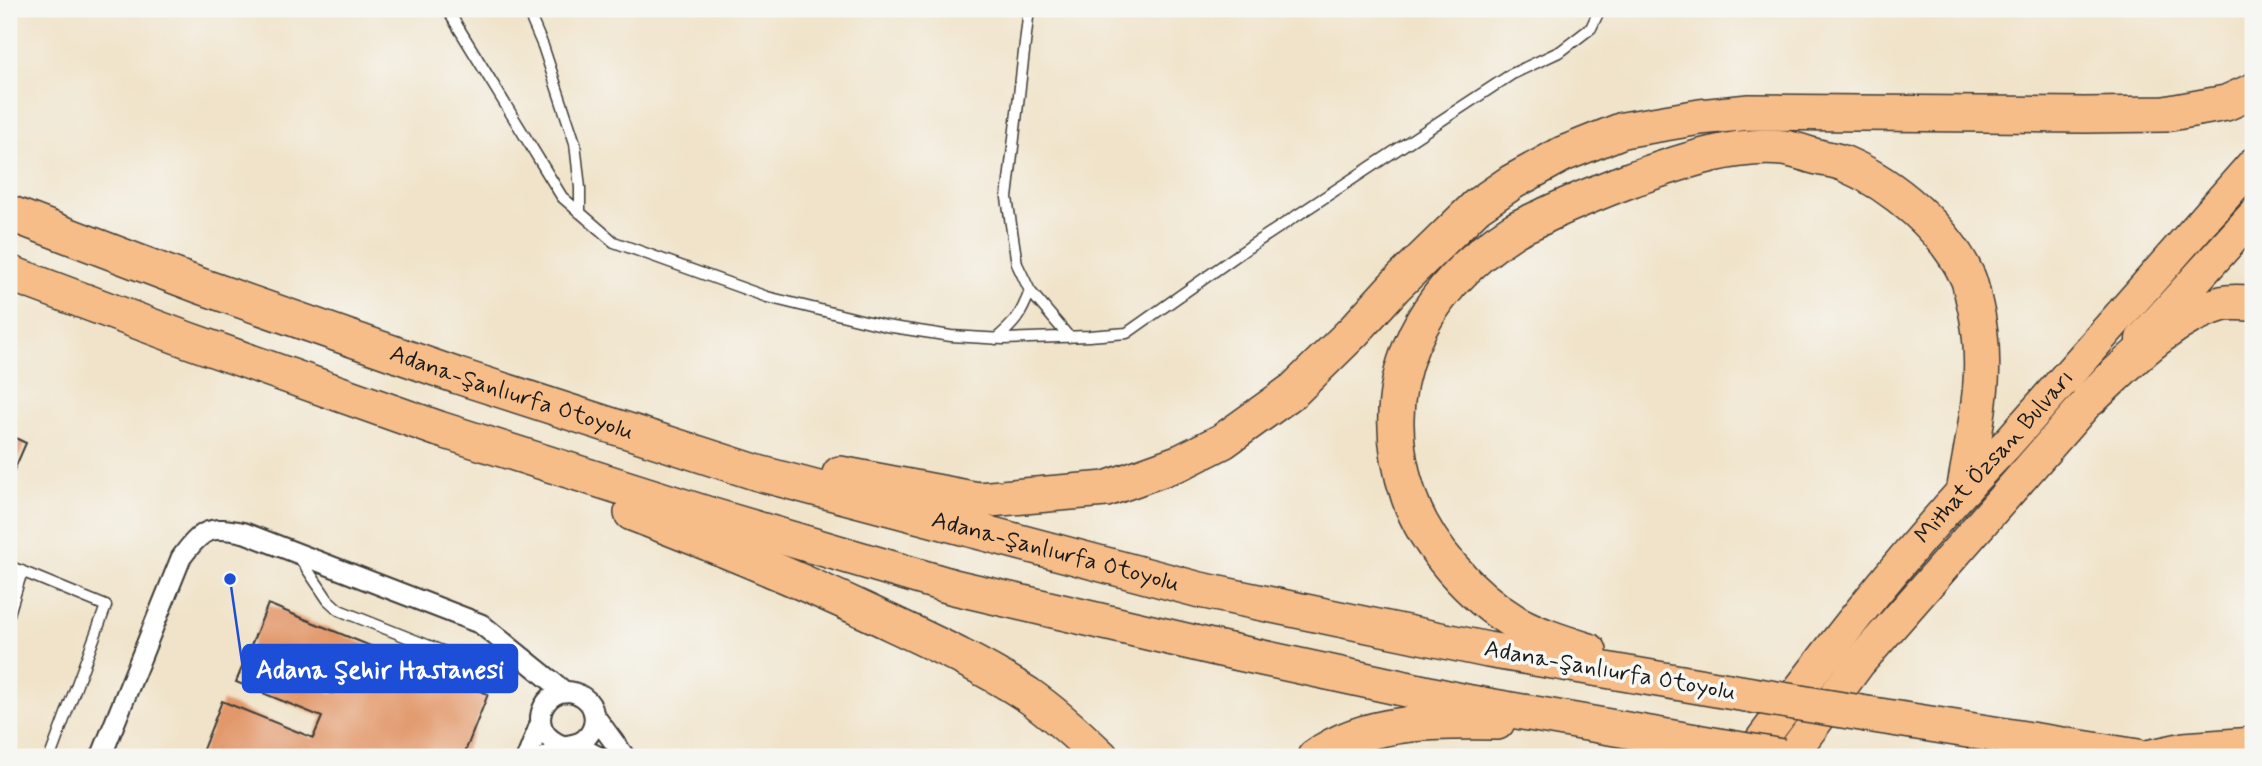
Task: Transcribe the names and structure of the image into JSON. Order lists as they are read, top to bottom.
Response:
{
  "streets": {
    "highway": ["Adana-Şanlıurfa Otoyolu"],
    "main road": ["Mithat Özsan Bulvarı"]
  },
  "places": ["Adana Şehir Hastanesi"]
}
